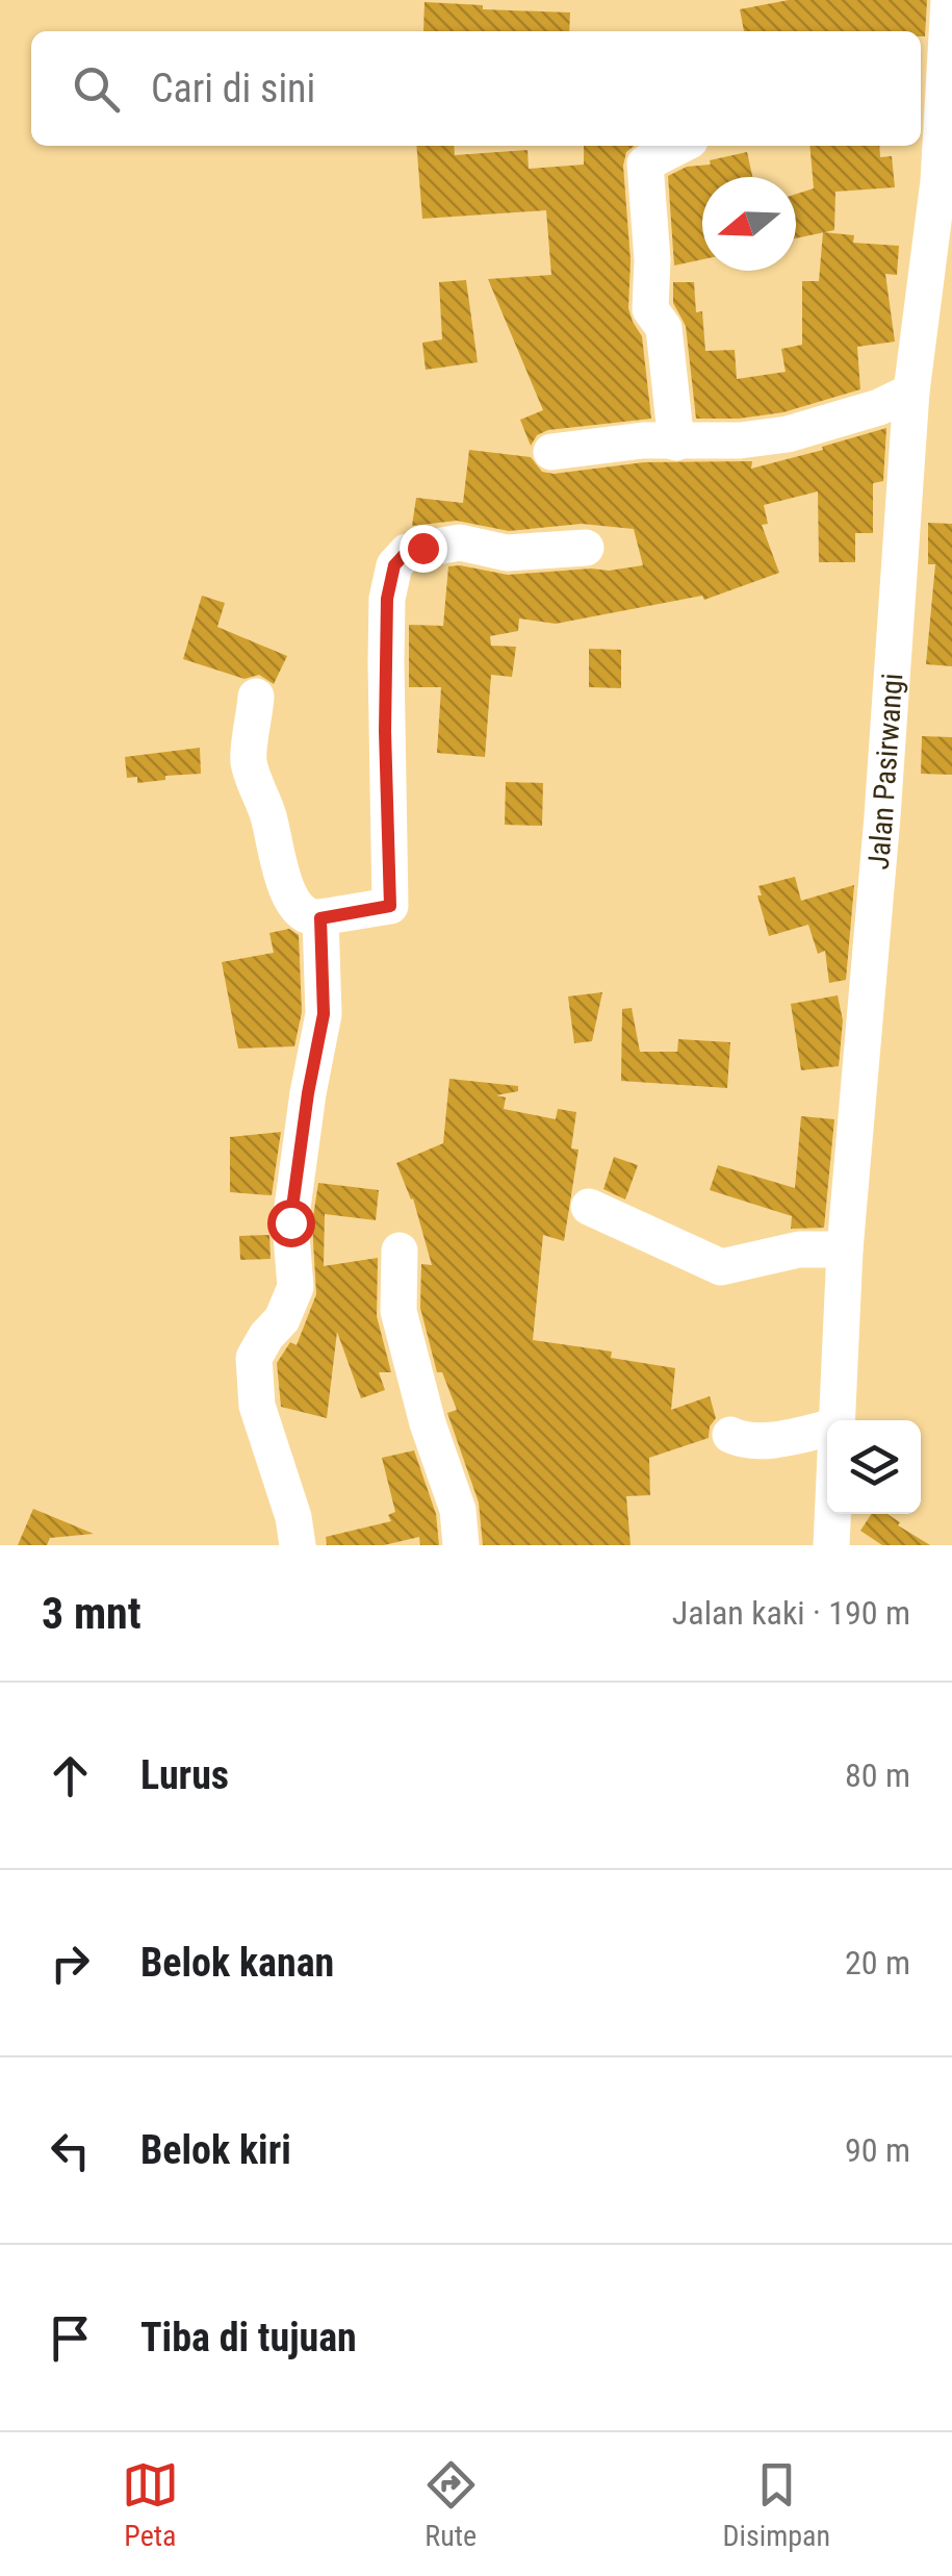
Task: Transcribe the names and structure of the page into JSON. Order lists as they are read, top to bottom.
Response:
{
  "streets": {
    "street": ["Jalan Pasirwangi"]
  },
  "north": "left",
  "page": {
    "search": "Cari di sini",
    "heading": ["3 mnt", "Jalan kaki · 190 m"],
    "list": [
      ["Lurus", "80 m"],
      ["Belok kanan", "20 m"],
      ["Belok kiri", "90 m"],
      "Tiba di tujuan"
    ],
    "nav": ["Peta", "Rute", "Disimpan"]
  }
}
